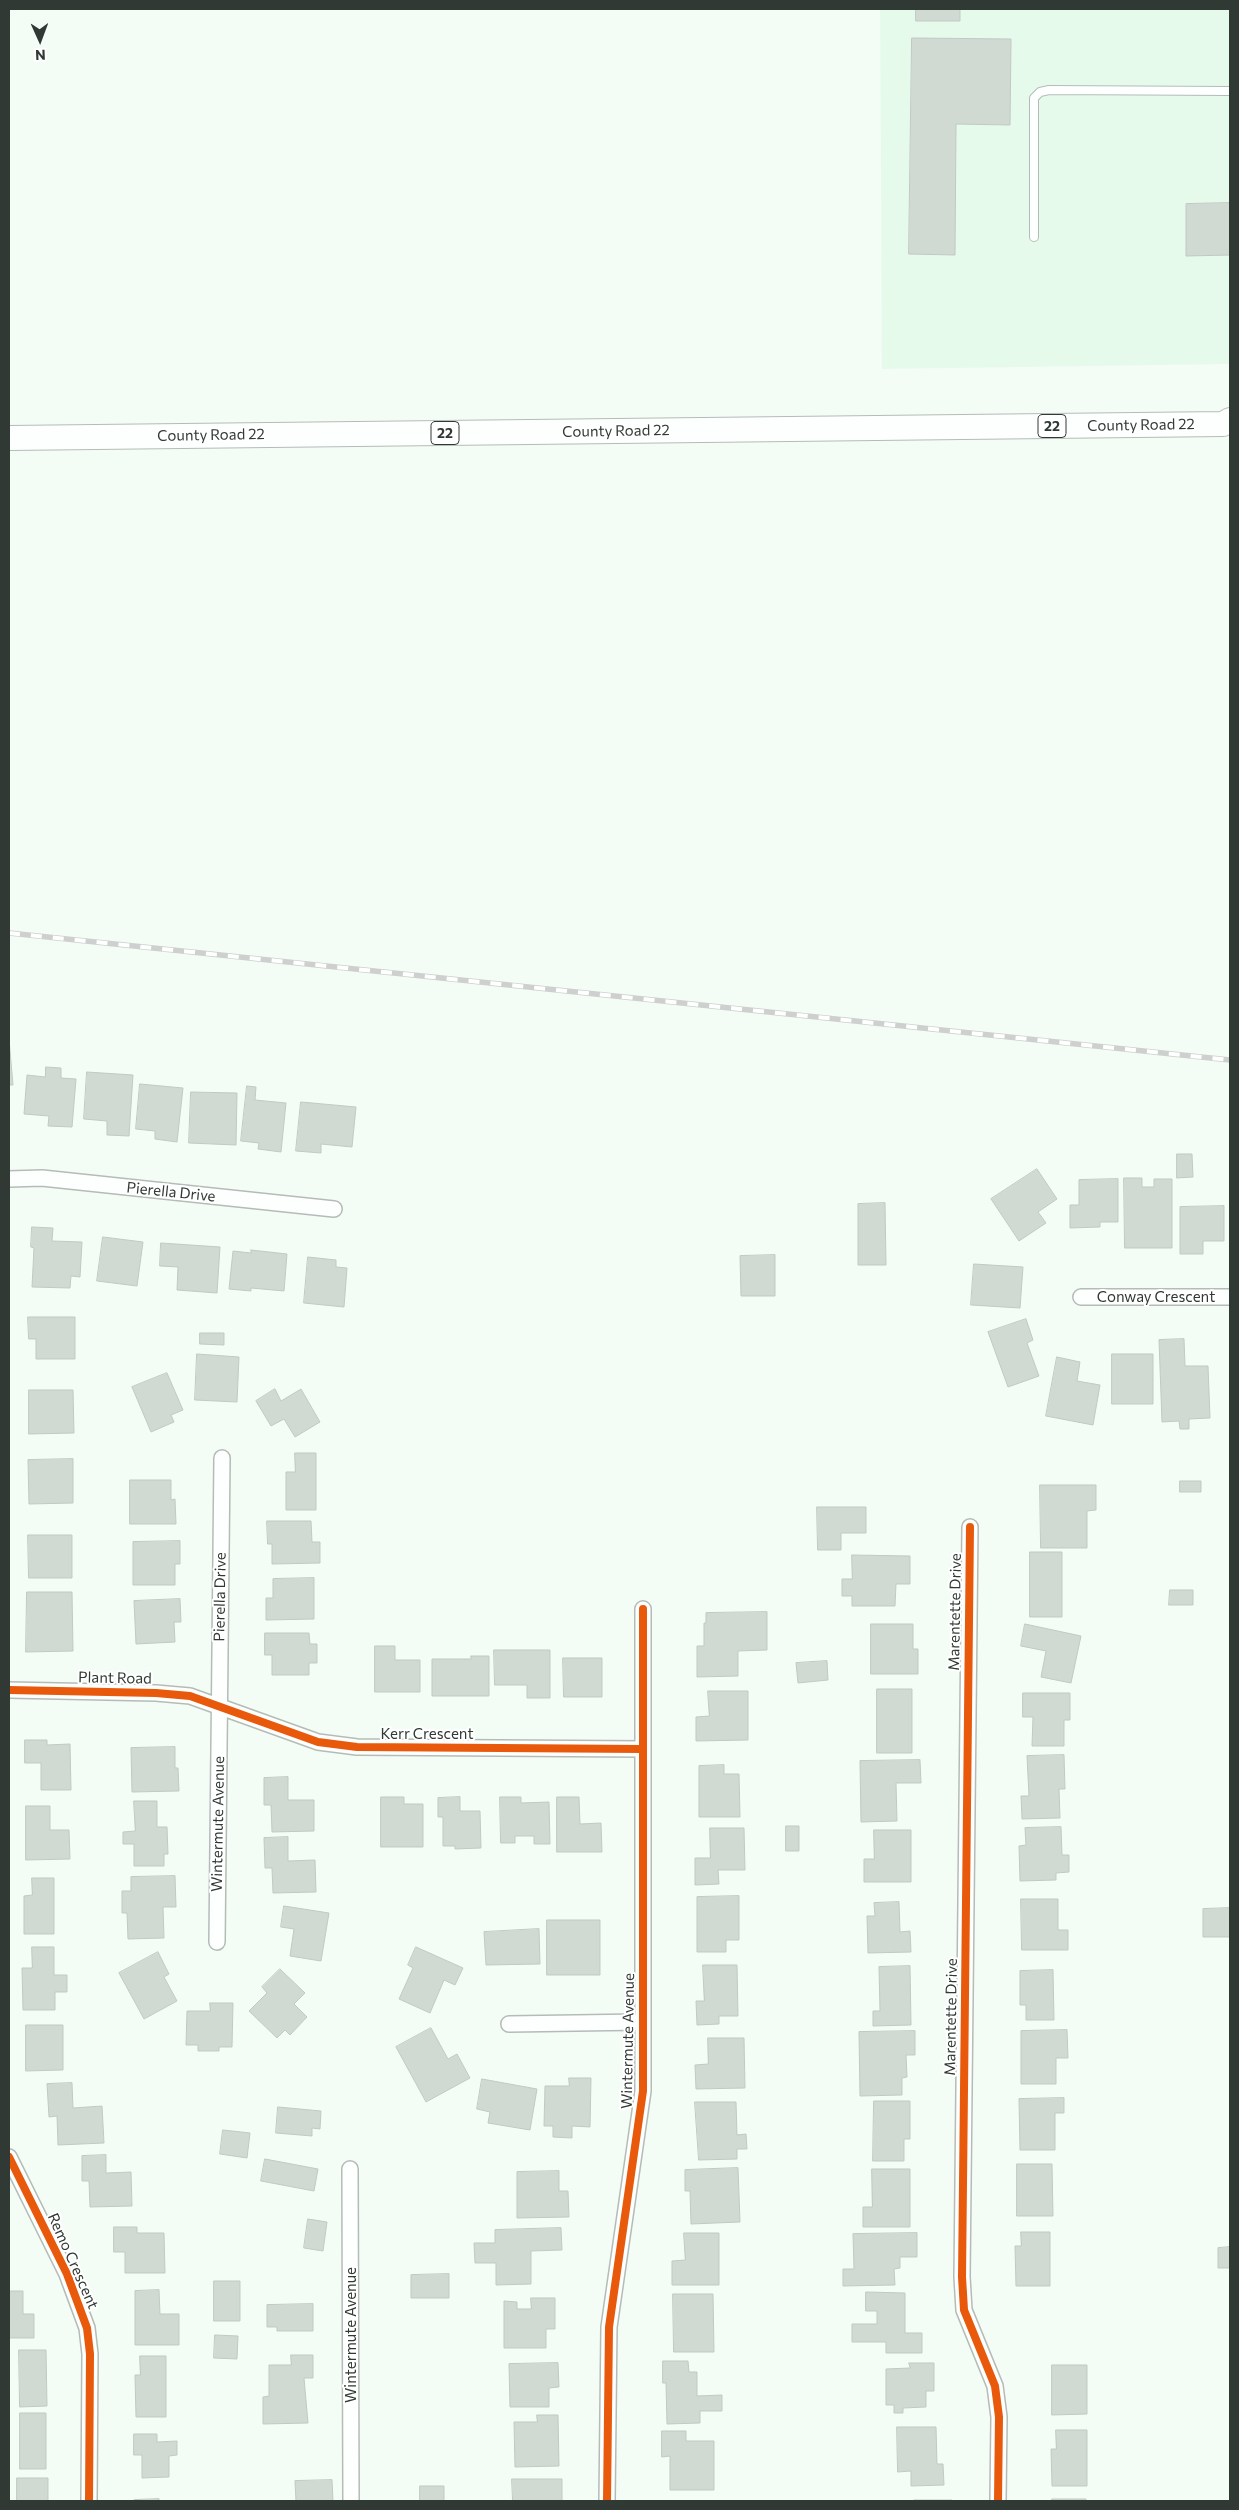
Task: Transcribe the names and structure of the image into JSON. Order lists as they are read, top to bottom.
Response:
{
  "streets": {
    "main road": ["County Road 22", "22"],
    "street": [
      "Pierella Drive",
      "Conway Crescent",
      "Marentette Drive",
      "Plant Road",
      "Kerr Crescent",
      "Wintermute Avenue",
      "Remo Crescent"
    ]
  },
  "crossings": [
    ["Pierella Drive", "Plant Road"],
    ["Pierella Drive", "Kerr Crescent"],
    ["Pierella Drive", "Wintermute Avenue"],
    ["Plant Road", "Kerr Crescent"],
    ["Plant Road", "Wintermute Avenue"],
    ["Kerr Crescent", "Wintermute Avenue"]
  ],
  "north": "bottom"
}
